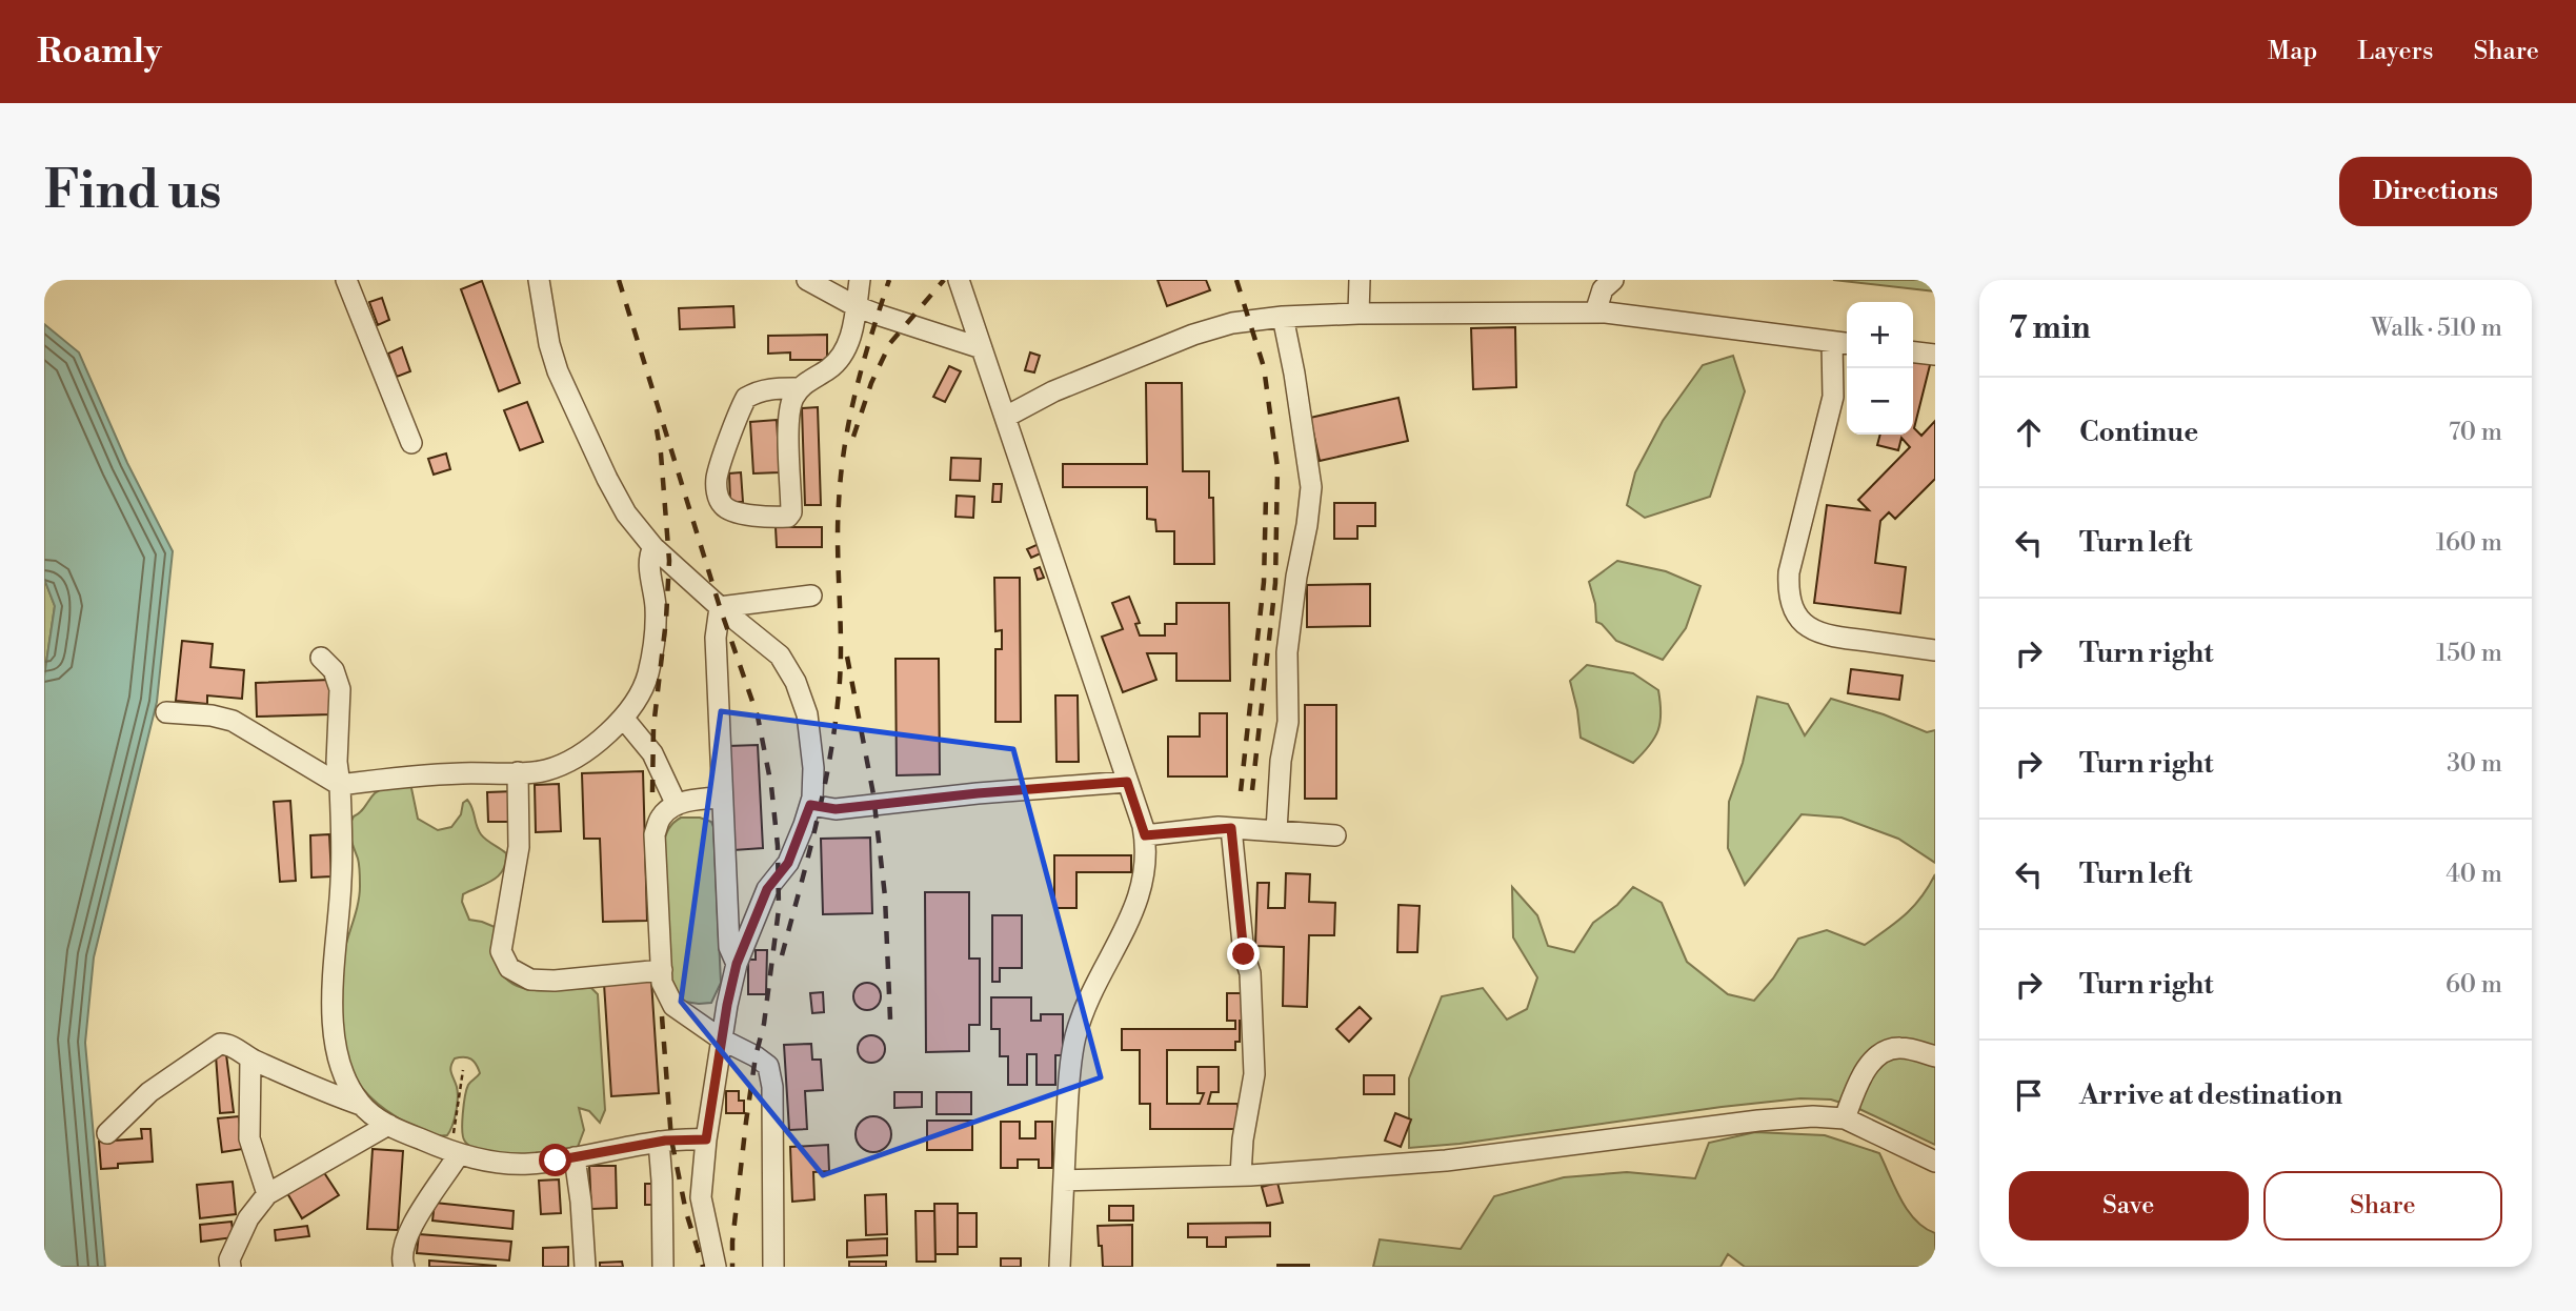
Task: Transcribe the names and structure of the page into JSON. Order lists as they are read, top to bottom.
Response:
{
  "page": {
    "header": "Roamly",
    "nav": ["Map", "Layers", "Share"],
    "buttons": [
      "Directions",
      ["Save", "Share"]
    ],
    "title": "Find us",
    "heading": ["7 min", "Walk · 510 m"],
    "map_buttons": ["+", "−"],
    "list": [
      ["Continue", "70 m"],
      ["Turn left", "160 m"],
      ["Turn right", "150 m"],
      ["Turn right", "30 m"],
      ["Turn left", "40 m"],
      ["Turn right", "60 m"],
      "Arrive at destination"
    ]
  }
}
